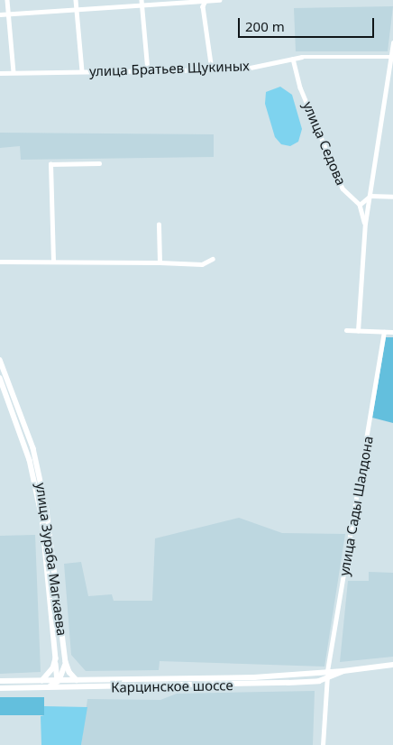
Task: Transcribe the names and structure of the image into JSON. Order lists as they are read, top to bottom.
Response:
{
  "streets": {
    "main road": ["улица Зураба Магкаева", "Карцинское шоссе"],
    "street": ["улица Братьев Щукиных", "улица Седова", "улица Сады Шалдона"]
  },
  "crossings": [
    ["улица Братьев Щукиных", "улица Седова"],
    ["улица Сады Шалдона", "Карцинское шоссе"],
    ["улица Зураба Магкаева", "Карцинское шоссе"]
  ],
  "scale_bar": "200 m"
}
